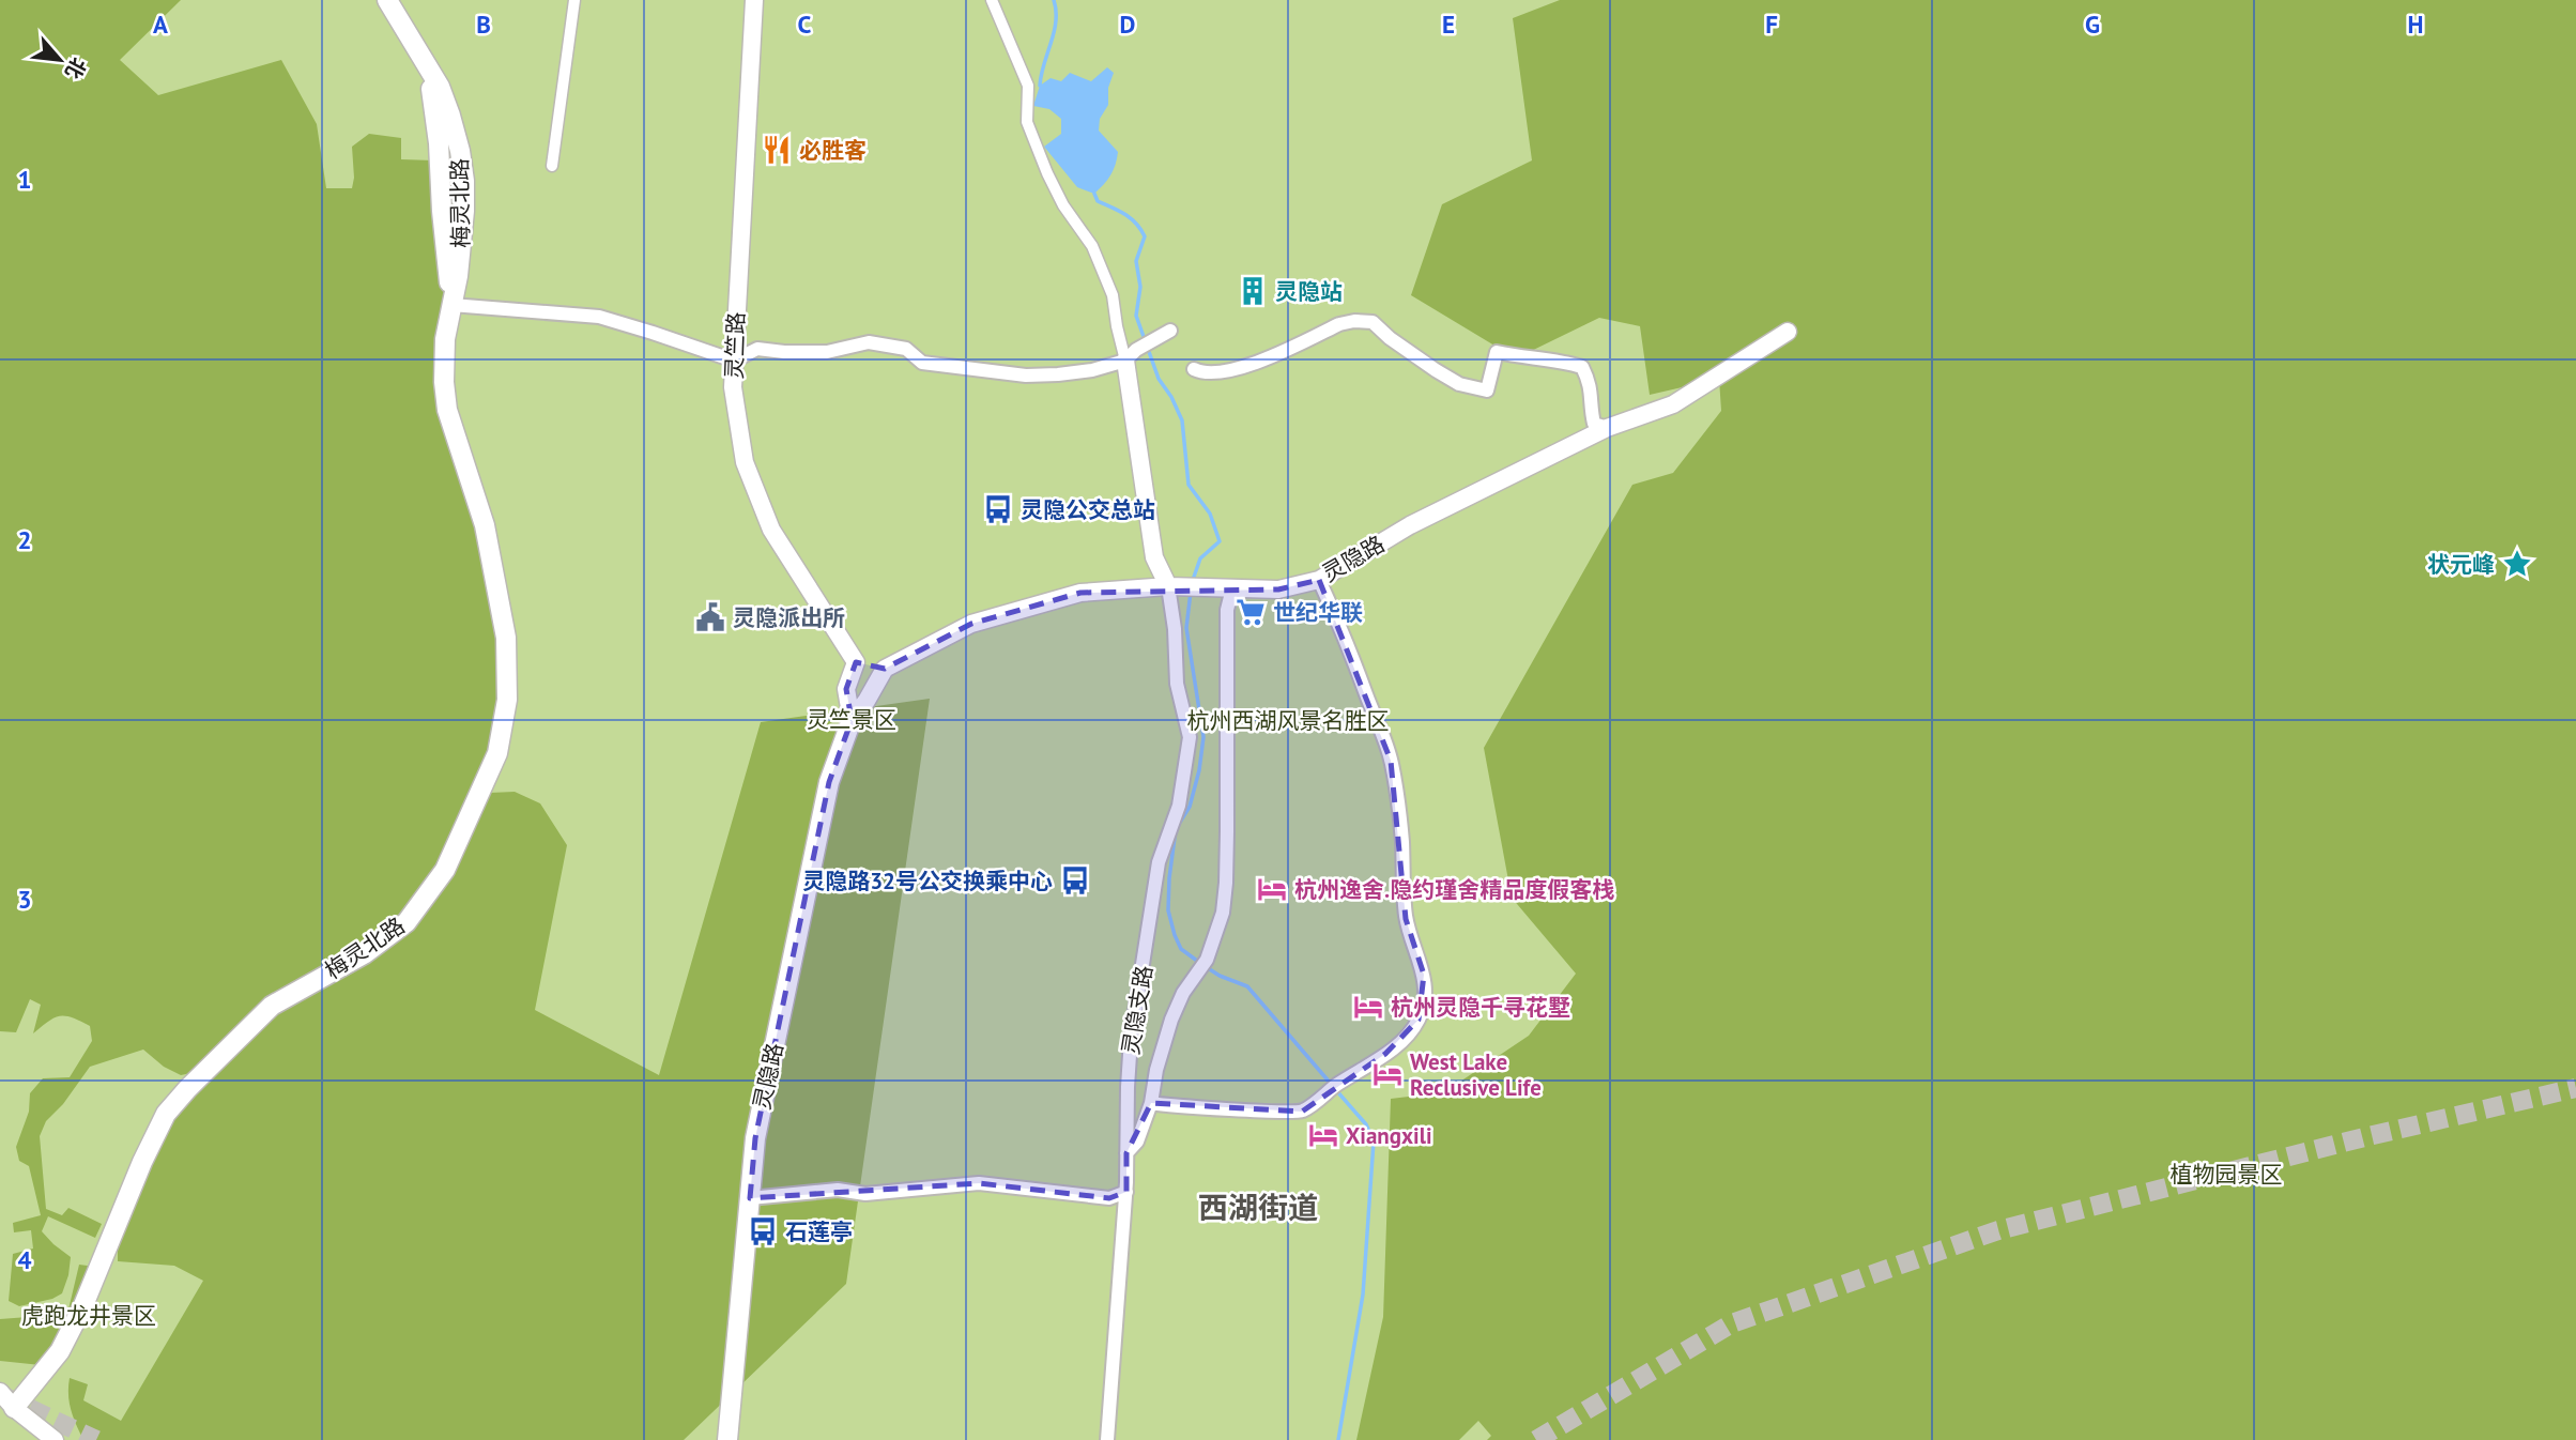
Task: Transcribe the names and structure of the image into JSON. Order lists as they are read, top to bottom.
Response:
{
  "streets": {
    "main road": ["梅灵北路", "灵隐路"],
    "street": ["灵竺路", "灵隐支路"]
  },
  "crossings": [
    ["灵隐路", "灵隐支路"]
  ],
  "districts": ["西湖街道"],
  "parks": [
    "灵竺景区",
    "杭州西湖风景名胜区",
    "植物园景区",
    "虎跑龙井景区"
  ],
  "places": {
    "restaurant": ["必胜客"],
    "building": ["灵隐站"],
    "bus stop": ["灵隐公交总站", "灵隐路32号公交换乘中心", "石莲亭"],
    "place": ["状元峰"],
    "supermarket": ["世纪华联"],
    "public building": ["灵隐派出所"],
    "hotel": [
      "杭州逸舍.隐约瑾舍精品度假客栈",
      "杭州灵隐千寻花墅",
      "West Lake Reclusive Life",
      "Xiangxili"
    ]
  },
  "north": "bottom right",
  "grid": {
    "columns": [
      "A",
      "B",
      "C",
      "D",
      "E",
      "F",
      "G",
      "H"
    ],
    "rows": [
      "1",
      "2",
      "3",
      "4"
    ]
  }
}
